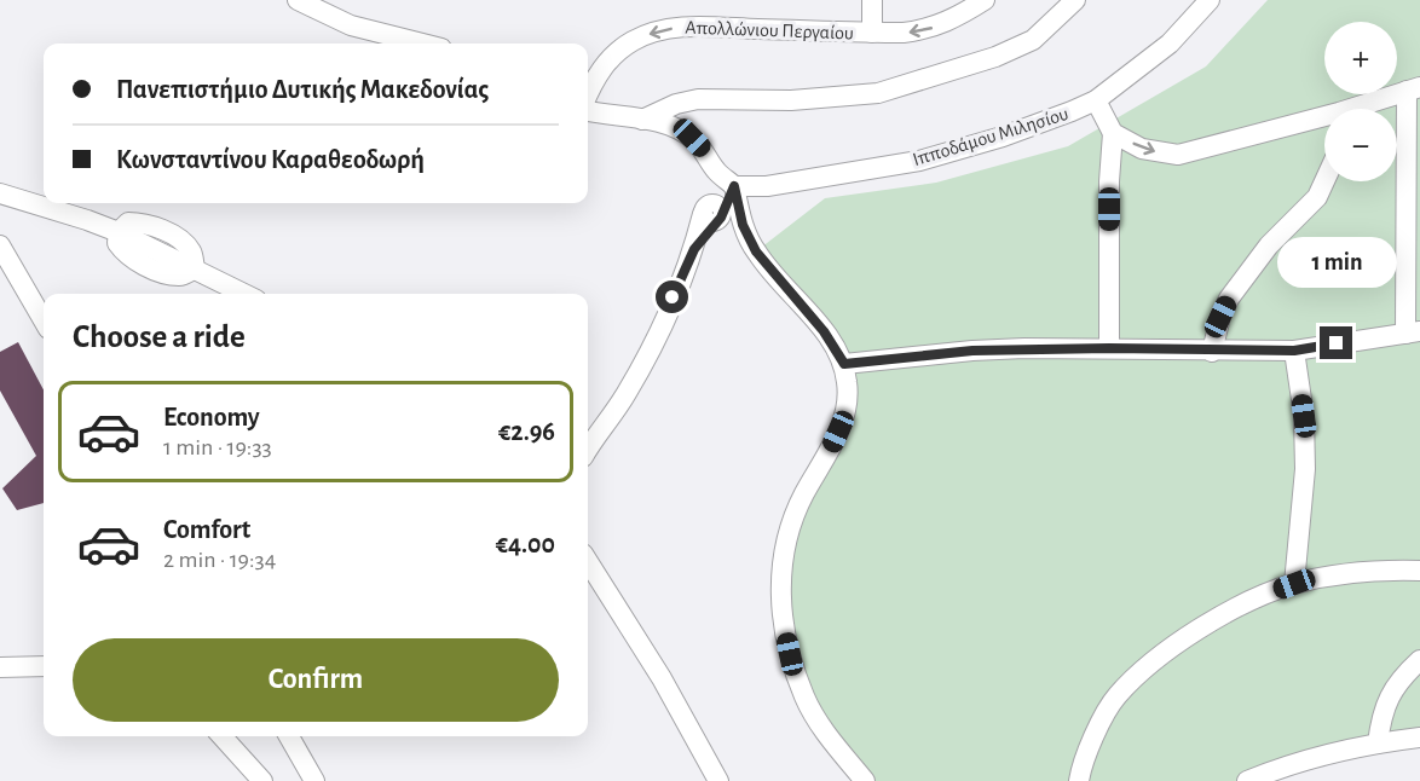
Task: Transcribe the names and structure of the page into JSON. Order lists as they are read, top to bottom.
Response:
{
  "streets": {
    "street": ["Απολλώνιου Περγαίου", "Ιπποδάμου Μιλησίου"]
  },
  "page": {
    "map_buttons": ["+", "−"],
    "banner": ["Πανεπιστήμιο Δυτικής Μακεδονίας", "Κωνσταντίνου Καραθεοδωρή"],
    "bubble": "1 min",
    "heading": "Choose a ride",
    "list": [
      {
        "name": "Economy",
        "note": "1 min · 19:33",
        "value": "€2.96"
      },
      {
        "name": "Comfort",
        "note": "2 min · 19:34",
        "value": "€4.00"
      }
    ],
    "buttons": "Confirm"
  }
}
